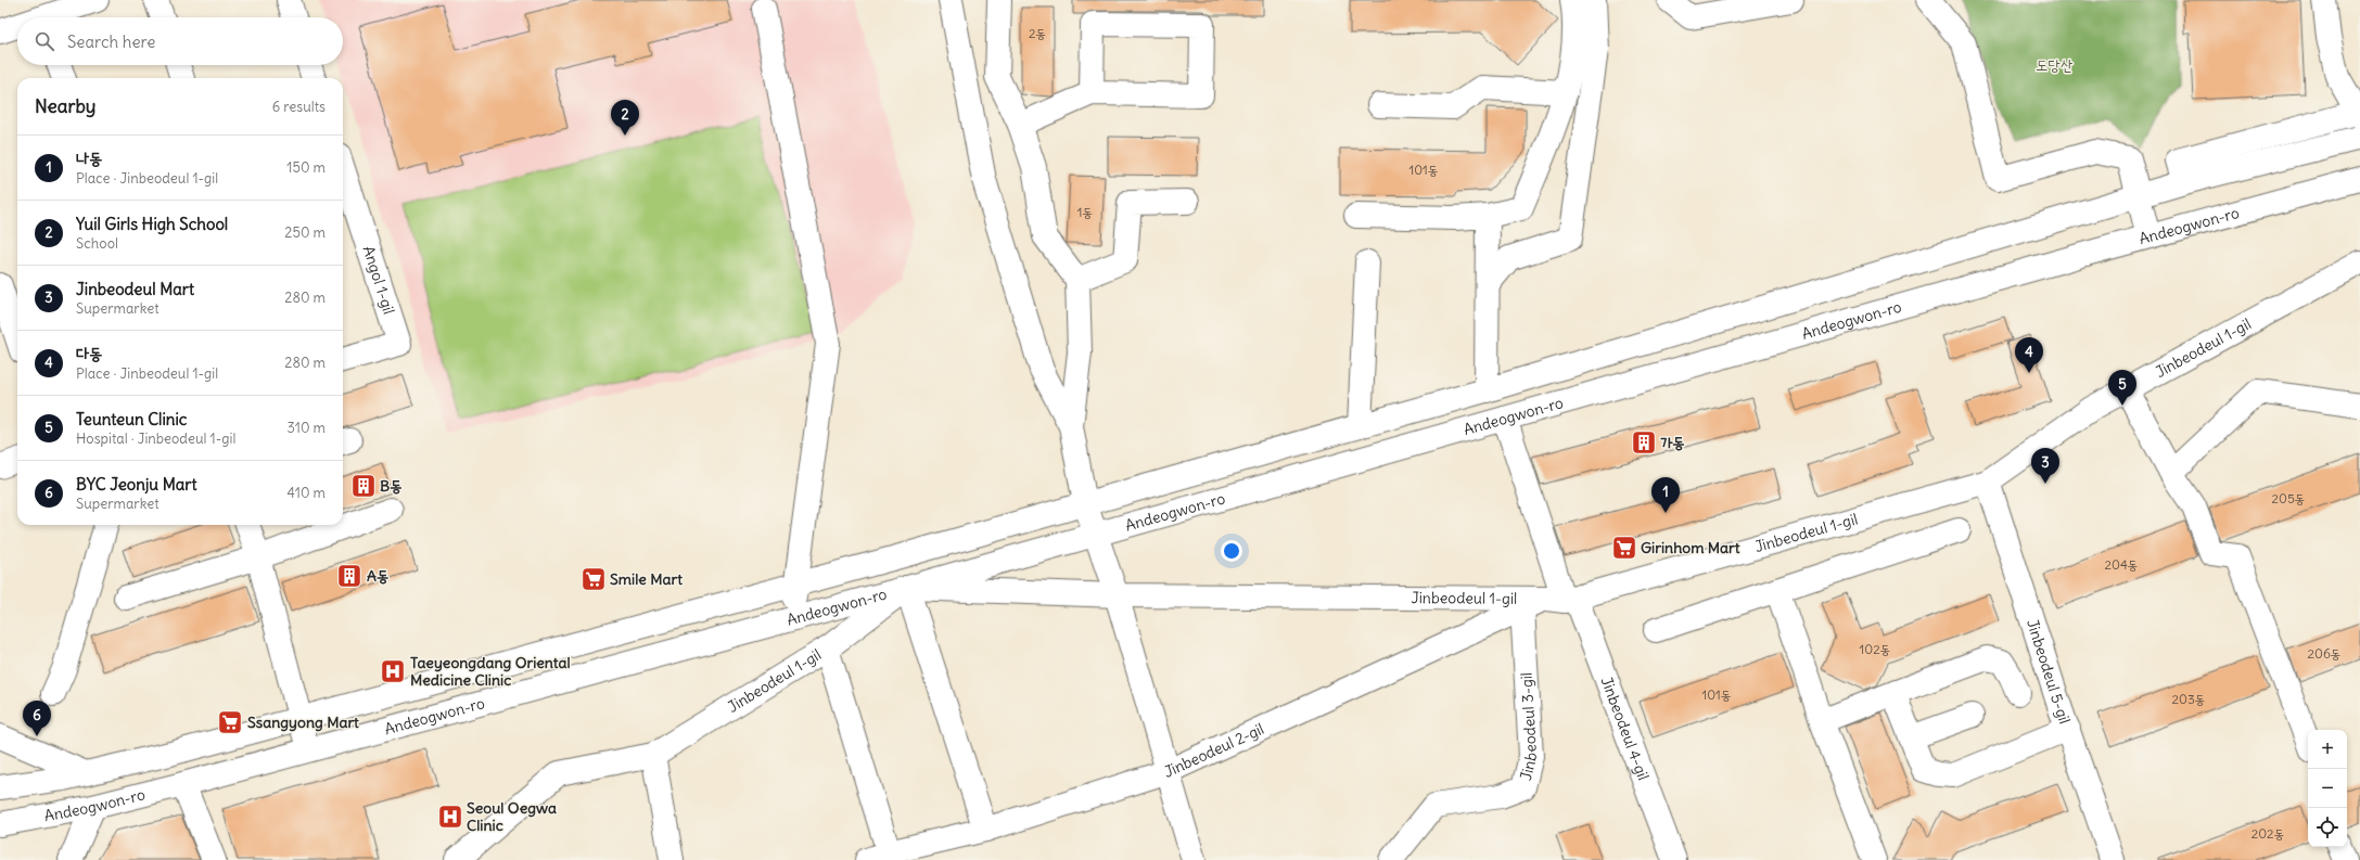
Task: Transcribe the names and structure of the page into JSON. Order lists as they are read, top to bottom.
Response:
{
  "streets": {
    "street": [
      "Andeogwon-ro",
      "Angol 1-gil",
      "Jinbeodeul 1-gil",
      "Jinbeodeul 5-gil",
      "Jinbeodeul 3-gil",
      "Jinbeodeul 4-gil",
      "Jinbeodeul 2-gil"
    ]
  },
  "crossings": [
    ["Andeogwon-ro", "Jinbeodeul 1-gil"],
    ["Andeogwon-ro", "Jinbeodeul 4-gil"],
    ["Jinbeodeul 1-gil", "Jinbeodeul 5-gil"],
    ["Jinbeodeul 1-gil", "Jinbeodeul 4-gil"],
    ["Jinbeodeul 1-gil", "Jinbeodeul 2-gil"],
    ["Jinbeodeul 3-gil", "Jinbeodeul 2-gil"],
    ["Jinbeodeul 4-gil", "Jinbeodeul 2-gil"]
  ],
  "parks": ["도당산"],
  "places": {
    "building": ["가동", "B동", "A동"],
    "supermarket": ["Girinhom Mart", "Smile Mart", "Ssangyong Mart"],
    "hospital": ["Taeyeongdang Oriental Medicine Clinic", "Seoul Oegwa Clinic"]
  },
  "house_numbers": [
    "2동",
    "101동",
    "1동",
    "205동",
    "204동",
    "102동",
    "206동",
    "101동",
    "203동",
    "202동"
  ],
  "page": {
    "search": "Search here",
    "heading": ["Nearby", "6 results"],
    "pins": [
      "2",
      "4",
      "5",
      "3",
      "1",
      "6"
    ],
    "list": [
      {
        "mark": "1",
        "name": "나동",
        "note": "Place · Jinbeodeul 1-gil",
        "value": "150 m"
      },
      {
        "mark": "2",
        "name": "Yuil Girls High School",
        "note": "School",
        "value": "250 m"
      },
      {
        "mark": "3",
        "name": "Jinbeodeul Mart",
        "note": "Supermarket",
        "value": "280 m"
      },
      {
        "mark": "4",
        "name": "다동",
        "note": "Place · Jinbeodeul 1-gil",
        "value": "280 m"
      },
      {
        "mark": "5",
        "name": "Teunteun Clinic",
        "note": "Hospital · Jinbeodeul 1-gil",
        "value": "310 m"
      },
      {
        "mark": "6",
        "name": "BYC Jeonju Mart",
        "note": "Supermarket",
        "value": "410 m"
      }
    ],
    "map_buttons": ["+", "−"]
  }
}
